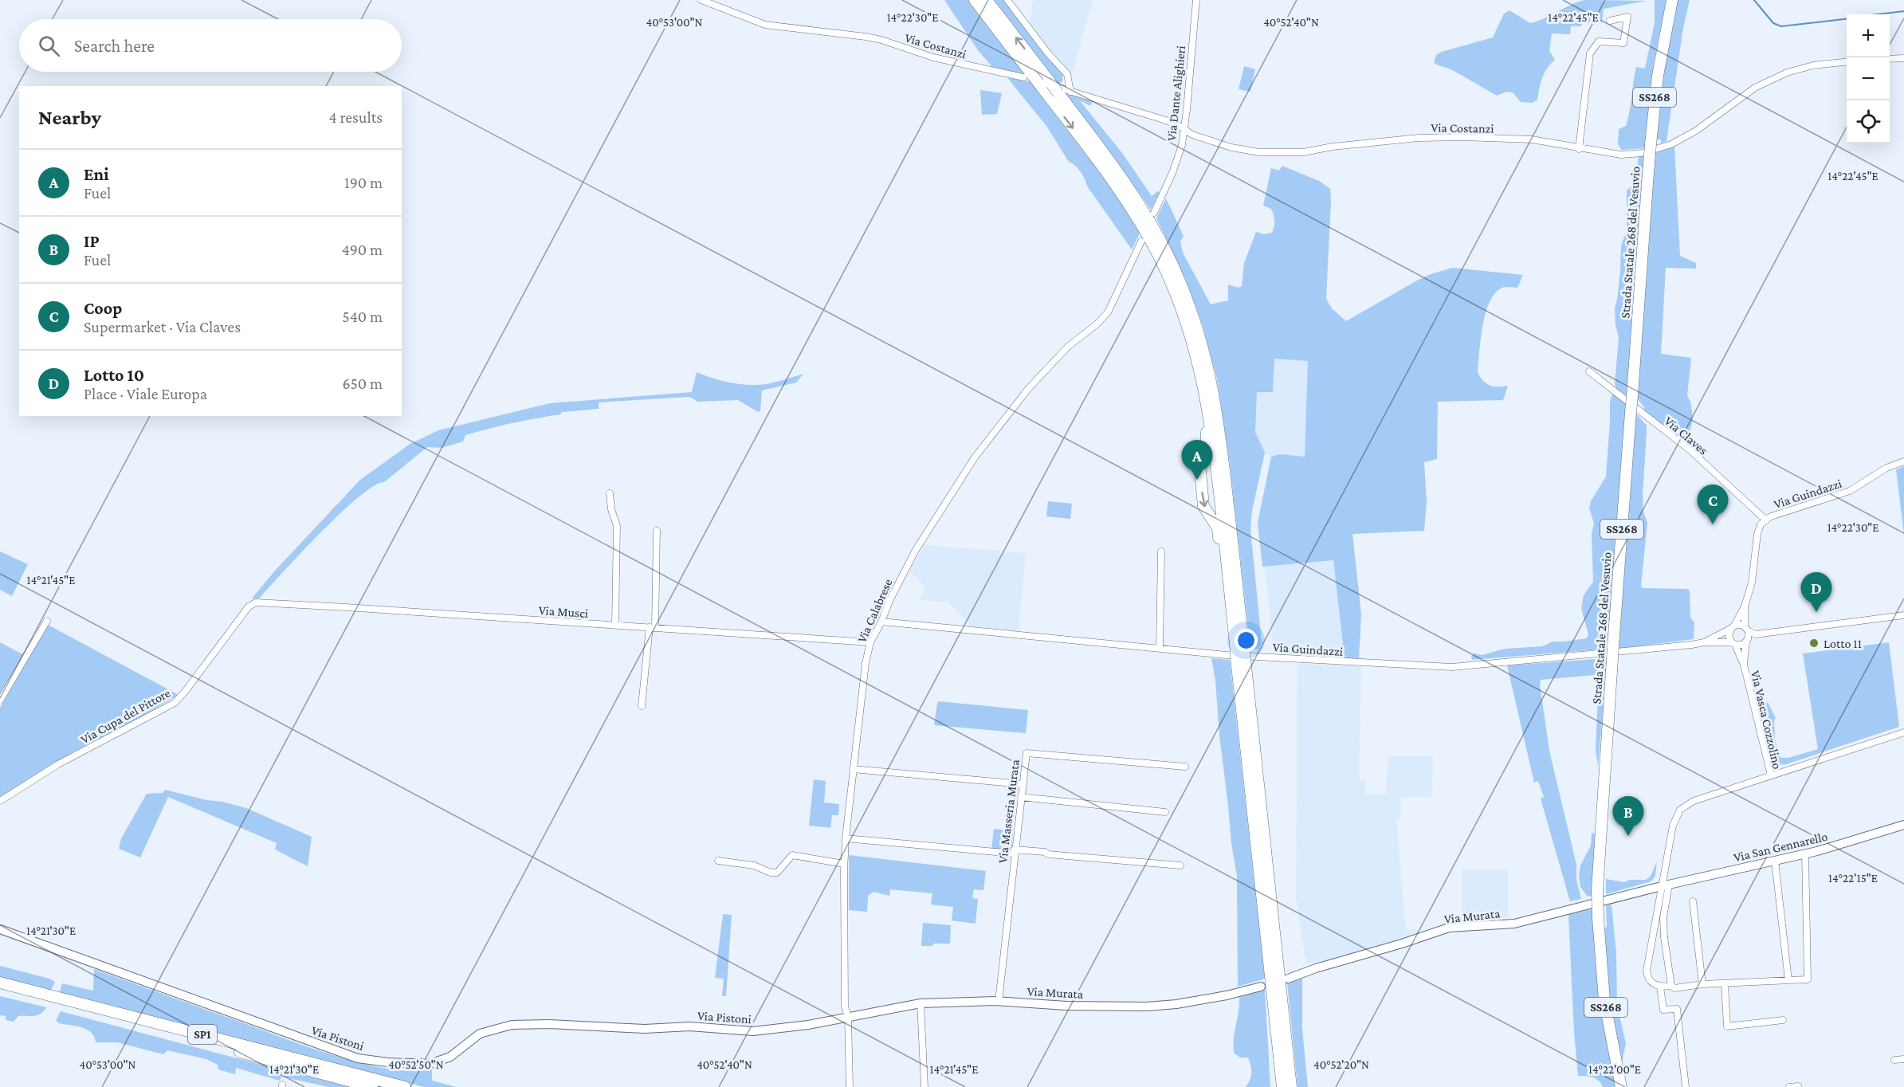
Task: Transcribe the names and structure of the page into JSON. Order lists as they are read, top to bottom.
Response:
{
  "streets": {
    "highway": ["SS268", "Strada Statale 268 del Vesuvio", "SP1"],
    "street": [
      "Via Costanzi",
      "Via Dante Alighieri",
      "Via Claves",
      "Via Guindazzi",
      "Via Calabrese",
      "Via Musci",
      "Via Cupa del Pittore",
      "Via Vasca Cozzolino",
      "Via Masseria Murata",
      "Via San Gennarello",
      "Via Murata",
      "Via Pistoni"
    ]
  },
  "crossings": [
    ["Via Costanzi", "Via Dante Alighieri"],
    ["Via Claves", "Via Guindazzi"],
    ["Via Guindazzi", "Via Calabrese"],
    ["Via Guindazzi", "Via Vasca Cozzolino"],
    ["Via Calabrese", "Via Musci"],
    ["Via Calabrese", "Via Murata"],
    ["Via Calabrese", "Via Pistoni"],
    ["Via Musci", "Via Cupa del Pittore"],
    ["Via Vasca Cozzolino", "Via San Gennarello"],
    ["Via Vasca Cozzolino", "Via Murata"],
    ["Via Masseria Murata", "Via Murata"],
    ["Via San Gennarello", "Via Murata"],
    ["Via Murata", "Via Pistoni"]
  ],
  "places": ["Lotto 11"],
  "page": {
    "map_buttons": ["+", "−"],
    "search": "Search here",
    "heading": ["Nearby", "4 results"],
    "list": [
      {
        "mark": "A",
        "name": "Eni",
        "note": "Fuel",
        "value": "190 m"
      },
      {
        "mark": "B",
        "name": "IP",
        "note": "Fuel",
        "value": "490 m"
      },
      {
        "mark": "C",
        "name": "Coop",
        "note": "Supermarket · Via Claves",
        "value": "540 m"
      },
      {
        "mark": "D",
        "name": "Lotto 10",
        "note": "Place · Viale Europa",
        "value": "650 m"
      }
    ],
    "pins": [
      "A",
      "C",
      "D",
      "B"
    ]
  },
  "coordinates": [
    "14°22'30\"E",
    "14°22'45\"E",
    "40°53'00\"N",
    "40°52'40\"N",
    "14°21'45\"E",
    "14°22'15\"E",
    "14°21'30\"E",
    "40°52'50\"N",
    "40°52'20\"N",
    "14°22'00\"E"
  ]
}
